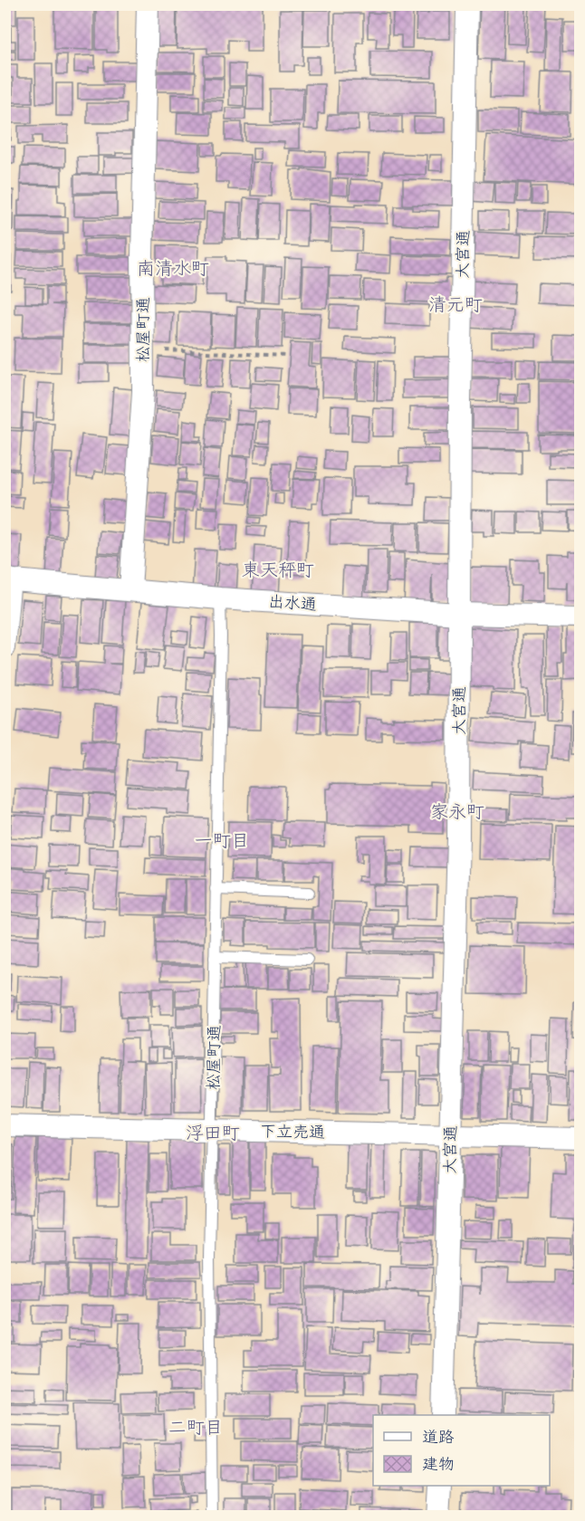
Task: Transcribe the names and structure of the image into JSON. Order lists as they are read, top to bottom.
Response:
{
  "streets": {
    "street": [
      "大宮通",
      "松屋町通",
      "出水通",
      "下立売通"
    ]
  },
  "crossings": [
    ["大宮通", "出水通"],
    ["大宮通", "下立売通"],
    ["松屋町通", "出水通"],
    ["松屋町通", "下立売通"]
  ],
  "districts": [
    "南清水町",
    "清元町",
    "東天秤町",
    "家永町",
    "一町目",
    "浮田町",
    "二町目"
  ],
  "legend": ["道路", "建物"]
}
